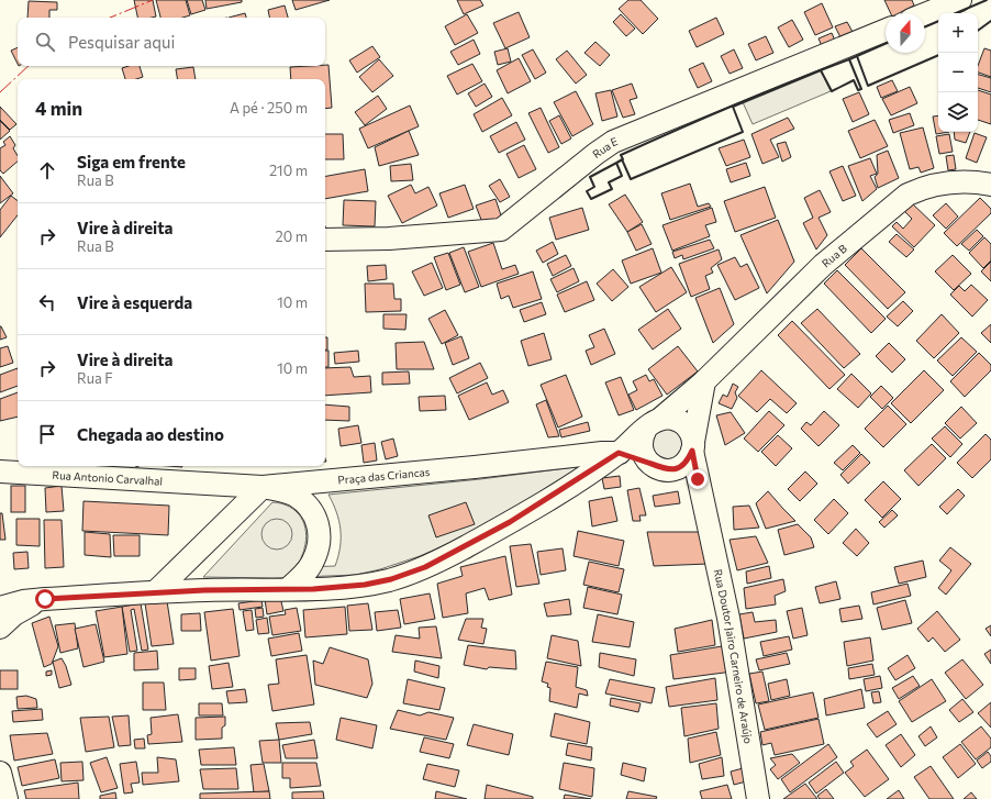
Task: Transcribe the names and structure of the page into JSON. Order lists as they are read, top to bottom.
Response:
{
  "streets": {
    "street": [
      "Rua E",
      "Rua B",
      "Praça das Criancas",
      "Rua Antonio Carvalhal",
      "Rua Doutor Jairo Carneiro de Araújo"
    ]
  },
  "crossings": [
    ["Rua B", "Rua Doutor Jairo Carneiro de Araújo"],
    ["Praça das Criancas", "Rua Antonio Carvalhal"]
  ],
  "north": "top",
  "page": {
    "map_buttons": ["+", "−"],
    "search": "Pesquisar aqui",
    "heading": ["4 min", "A pé · 250 m"],
    "list": [
      ["Siga em frente", "Rua B", "210 m"],
      ["Vire à direita", "Rua B", "20 m"],
      ["Vire à esquerda", "10 m"],
      ["Vire à direita", "Rua F", "10 m"],
      "Chegada ao destino"
    ]
  }
}
